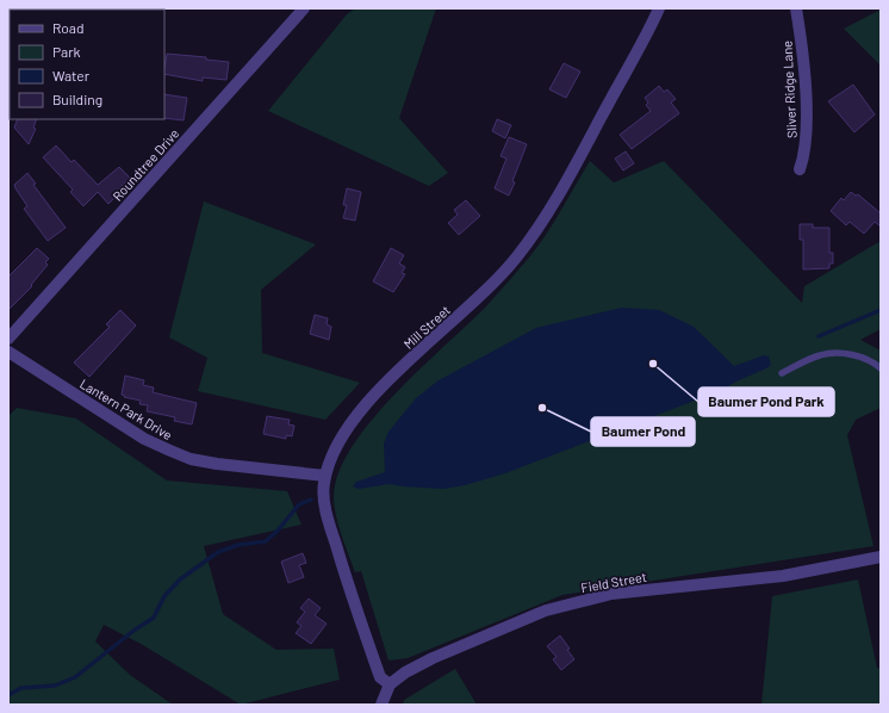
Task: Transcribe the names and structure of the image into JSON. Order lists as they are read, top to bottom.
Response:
{
  "streets": {
    "street": [
      "Sliver Ridge Lane",
      "Roundtree Drive",
      "Mill Street",
      "Lantern Park Drive",
      "Field Street"
    ]
  },
  "crossings": [
    ["Mill Street", "Lantern Park Drive"],
    ["Mill Street", "Field Street"]
  ],
  "places": ["Baumer Pond Park", "Baumer Pond"],
  "legend": [
    "Road",
    "Park",
    "Water",
    "Building"
  ]
}
